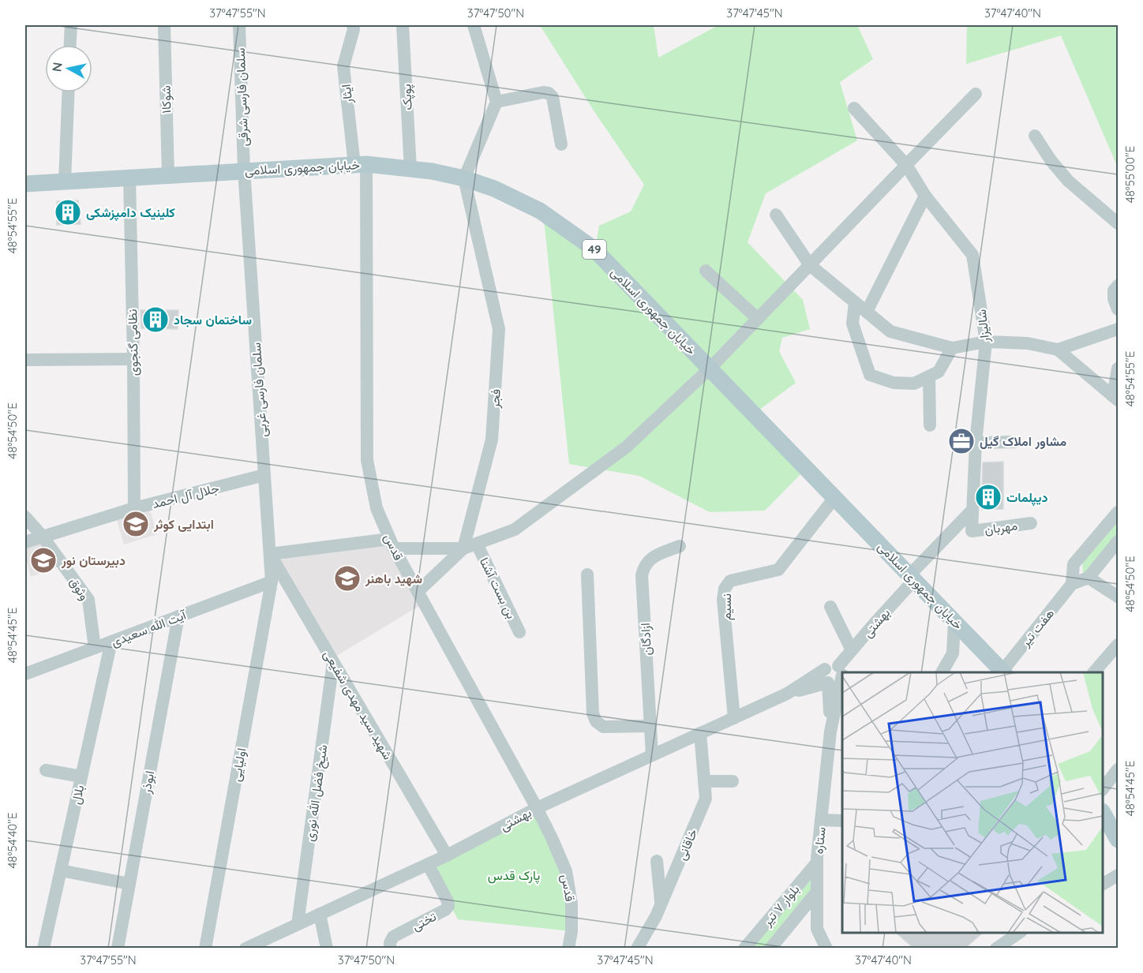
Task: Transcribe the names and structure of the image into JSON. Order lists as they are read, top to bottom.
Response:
{
  "streets": {
    "main road": ["خیابان جمهوری اسلامی", "49"],
    "street": [
      "ایثار",
      "سلمان فارسی شرقی",
      "پوپک",
      "شوکا۱",
      "شالیزار",
      "نظامی گنجوی",
      "سلمان فارسی غربی",
      "فجر",
      "جلال آل احمد",
      "مهربان",
      "قدس",
      "بن بست آشنا",
      "وثوق",
      "نسیم",
      "بهشتی",
      "هفت تیر",
      "آیت الله سعیدی",
      "ازادگان",
      "شهید سید مهدی شفیعی",
      "اولیایی",
      "ابوذر",
      "شیخ فضل الله نوری",
      "بلال",
      "ستاره",
      "خاقانی",
      "بلوار ۷ تیر",
      "تختی"
    ]
  },
  "crossings": [
    ["ایثار", "خیابان جمهوری اسلامی"],
    ["ایثار", "قدس"],
    ["سلمان فارسی شرقی", "خیابان جمهوری اسلامی"],
    ["سلمان فارسی شرقی", "سلمان فارسی غربی"],
    ["پوپک", "خیابان جمهوری اسلامی"],
    ["شوکا۱", "خیابان جمهوری اسلامی"],
    ["خیابان جمهوری اسلامی", "نظامی گنجوی"],
    ["خیابان جمهوری اسلامی", "سلمان فارسی غربی"],
    ["خیابان جمهوری اسلامی", "فجر"],
    ["خیابان جمهوری اسلامی", "قدس"],
    ["خیابان جمهوری اسلامی", "نسیم"],
    ["خیابان جمهوری اسلامی", "بهشتی"],
    ["خیابان جمهوری اسلامی", "هفت تیر"],
    ["شالیزار", "مهربان"],
    ["نظامی گنجوی", "جلال آل احمد"],
    ["سلمان فارسی غربی", "جلال آل احمد"],
    ["سلمان فارسی غربی", "آیت الله سعیدی"],
    ["سلمان فارسی غربی", "شهید سید مهدی شفیعی"],
    ["سلمان فارسی غربی", "اولیایی"],
    ["جلال آل احمد", "وثوق"],
    ["قدس", "بهشتی"],
    ["وثوق", "آیت الله سعیدی"],
    ["نسیم", "بهشتی"],
    ["بهشتی", "ازادگان"],
    ["بهشتی", "شهید سید مهدی شفیعی"],
    ["بهشتی", "شیخ فضل الله نوری"],
    ["بهشتی", "خاقانی"],
    ["بهشتی", "تختی"],
    ["آیت الله سعیدی", "اولیایی"],
    ["آیت الله سعیدی", "ابوذر"],
    ["آیت الله سعیدی", "بلال"],
    ["شهید سید مهدی شفیعی", "شیخ فضل الله نوری"],
    ["ستاره", "بلوار ۷ تیر"]
  ],
  "parks": ["پارک قدس"],
  "places": {
    "building": ["کلینیک دامپزشکی", "ساختمان سجاد", "دیپلمات"],
    "office": ["مشاور املاک گیل"],
    "school or university": ["ابتدایی کوثر", "دبیرستان نور", "شهید باهنر"]
  },
  "north": "left",
  "coordinates": [
    "37°47'55\"N",
    "37°47'50\"N",
    "37°47'45\"N",
    "37°47'40\"N",
    "48°55'00\"E",
    "48°54'55\"E",
    "48°54'50\"E",
    "48°54'45\"E",
    "48°54'40\"E"
  ]
}
